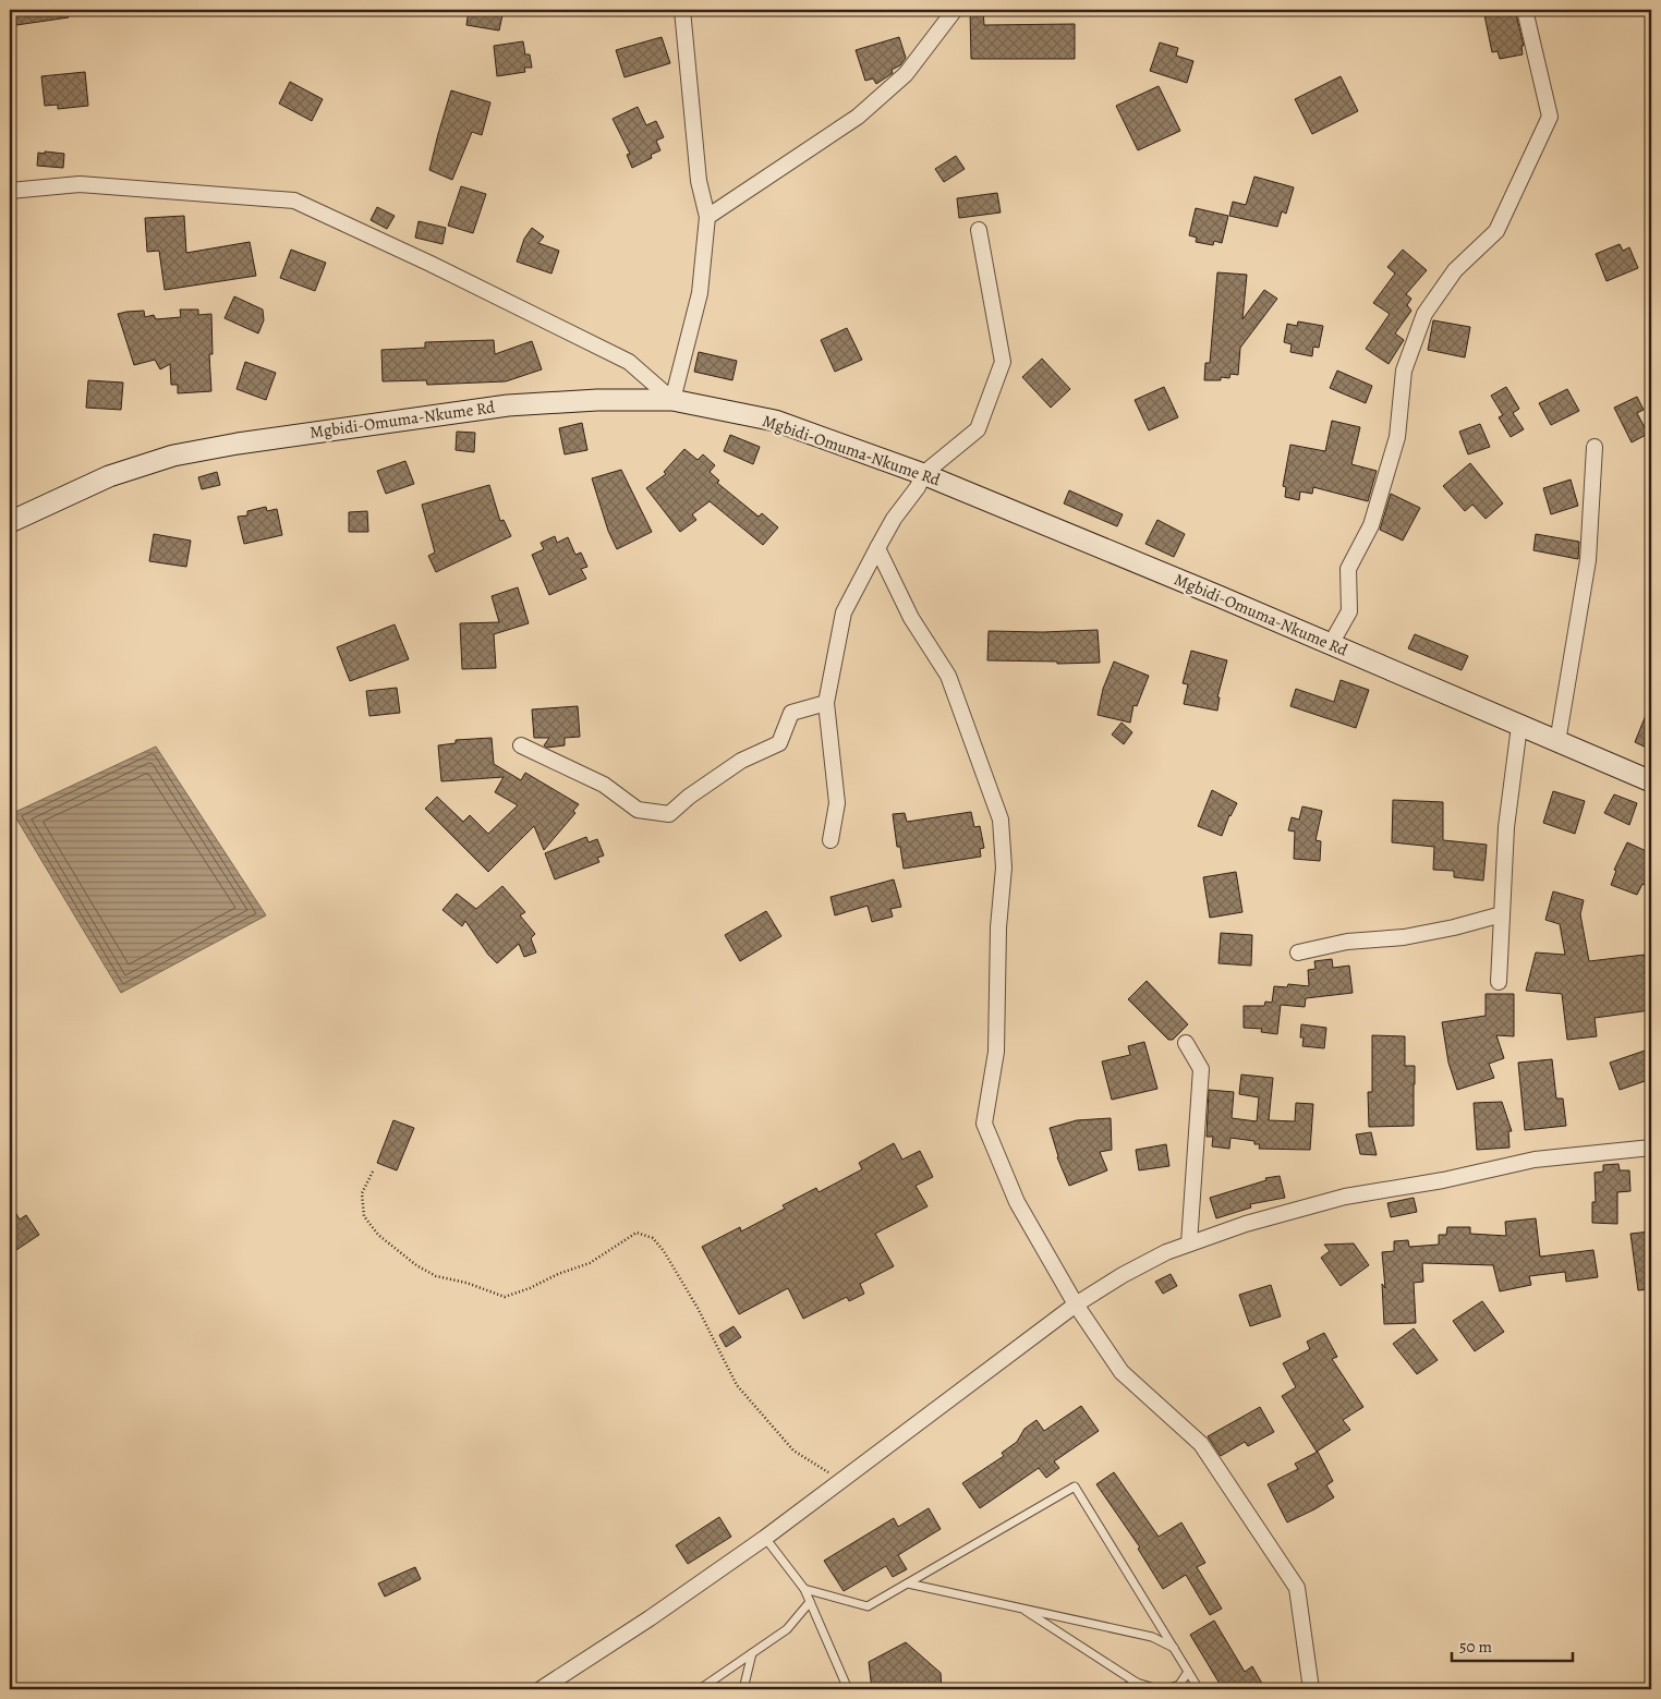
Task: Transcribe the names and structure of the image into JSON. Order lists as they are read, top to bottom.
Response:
{
  "streets": {
    "street": ["Mgbidi-Omuma-Nkume Rd"]
  },
  "scale_bar": "50 m"
}
